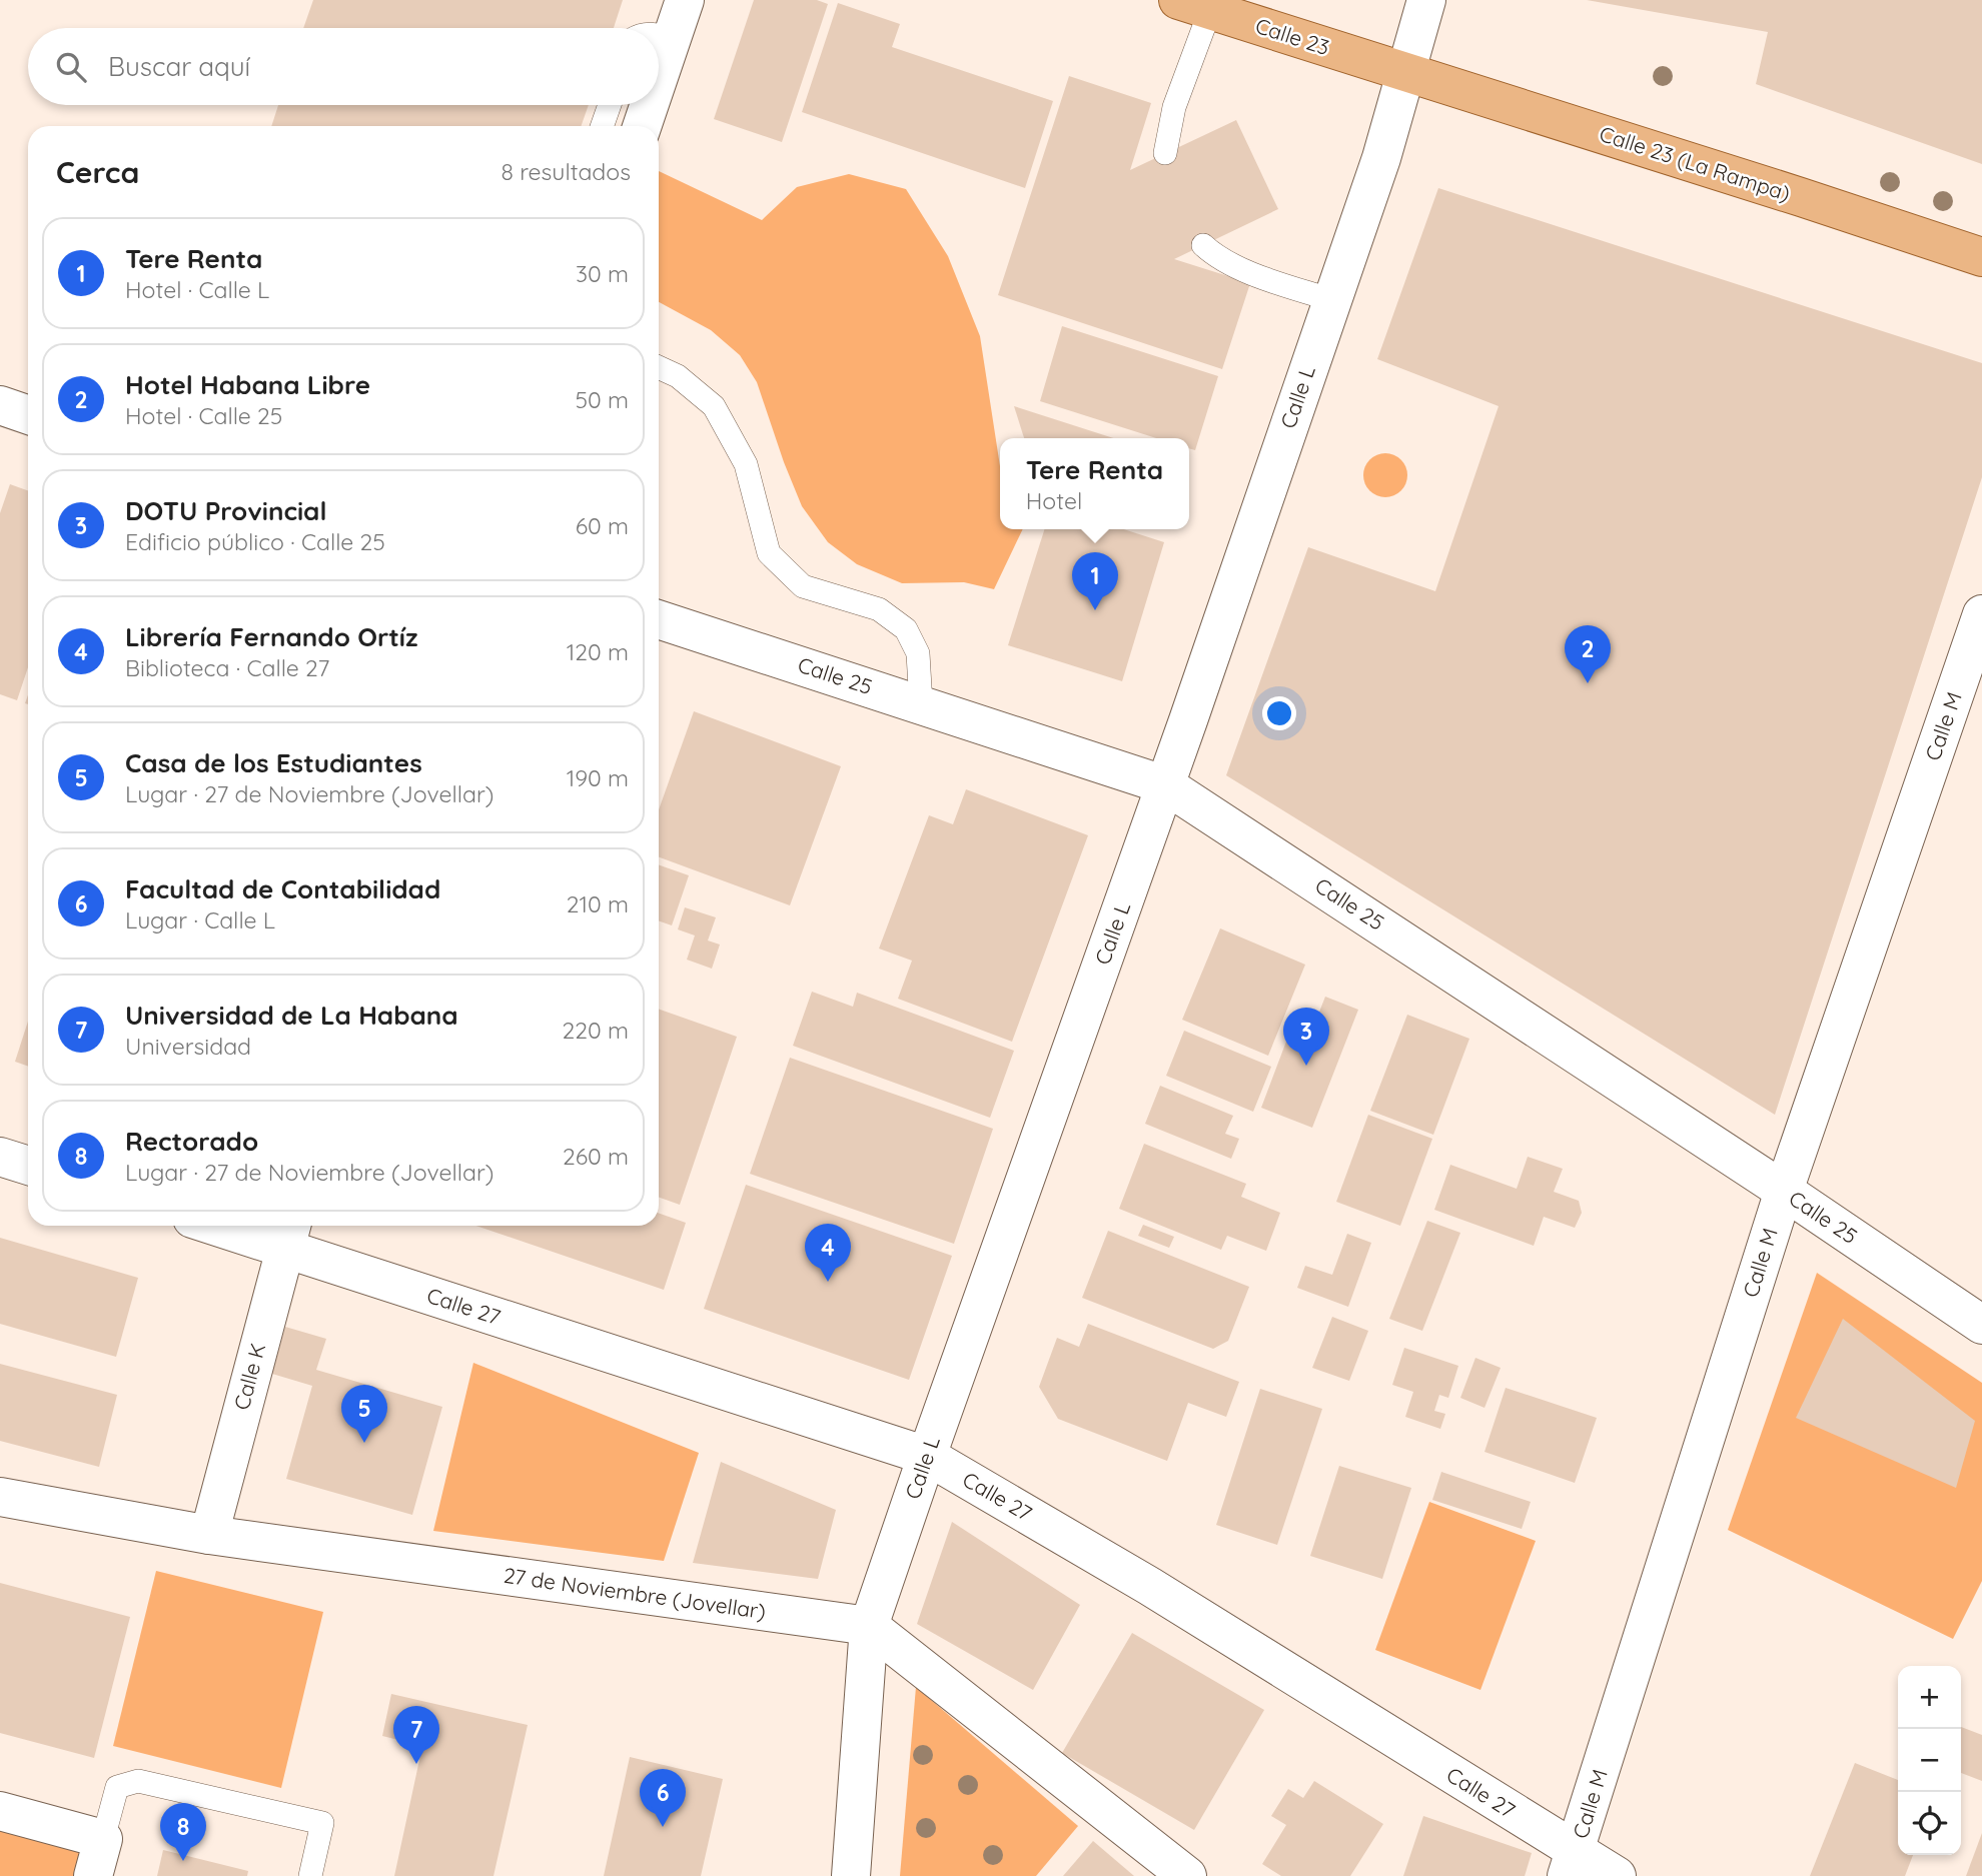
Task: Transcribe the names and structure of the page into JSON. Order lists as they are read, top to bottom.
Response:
{
  "streets": {
    "main road": ["Calle 23", "Calle 23 (La Rampa)"],
    "street": [
      "Calle L",
      "Calle 25",
      "Calle M",
      "Calle 27",
      "Calle K",
      "27 de Noviembre (Jovellar)"
    ]
  },
  "crossings": [
    ["Calle 23", "Calle 23 (La Rampa)"],
    ["Calle 23", "Calle L"],
    ["Calle 23 (La Rampa)", "Calle L"],
    ["Calle L", "Calle 25"],
    ["Calle L", "Calle 27"],
    ["Calle L", "27 de Noviembre (Jovellar)"],
    ["Calle 25", "Calle M"],
    ["Calle M", "Calle 27"],
    ["Calle 27", "Calle K"],
    ["Calle K", "27 de Noviembre (Jovellar)"]
  ],
  "page": {
    "search": "Buscar aquí",
    "heading": ["Cerca", "8 resultados"],
    "list": [
      {
        "mark": "1",
        "name": "Tere Renta",
        "note": "Hotel · Calle L",
        "value": "30 m"
      },
      {
        "mark": "2",
        "name": "Hotel Habana Libre",
        "note": "Hotel · Calle 25",
        "value": "50 m"
      },
      {
        "mark": "3",
        "name": "DOTU Provincial",
        "note": "Edificio público · Calle 25",
        "value": "60 m"
      },
      {
        "mark": "4",
        "name": "Librería Fernando Ortíz",
        "note": "Biblioteca · Calle 27",
        "value": "120 m"
      },
      {
        "mark": "5",
        "name": "Casa de los Estudiantes",
        "note": "Lugar · 27 de Noviembre (Jovellar)",
        "value": "190 m"
      },
      {
        "mark": "6",
        "name": "Facultad de Contabilidad",
        "note": "Lugar · Calle L",
        "value": "210 m"
      },
      {
        "mark": "7",
        "name": "Universidad de La Habana",
        "note": "Universidad",
        "value": "220 m"
      },
      {
        "mark": "8",
        "name": "Rectorado",
        "note": "Lugar · 27 de Noviembre (Jovellar)",
        "value": "260 m"
      }
    ],
    "popup": ["Tere Renta", "Hotel"],
    "pins": [
      "1",
      "2",
      "3",
      "4",
      "5",
      "7",
      "6",
      "8"
    ],
    "map_buttons": ["+", "−"]
  }
}
